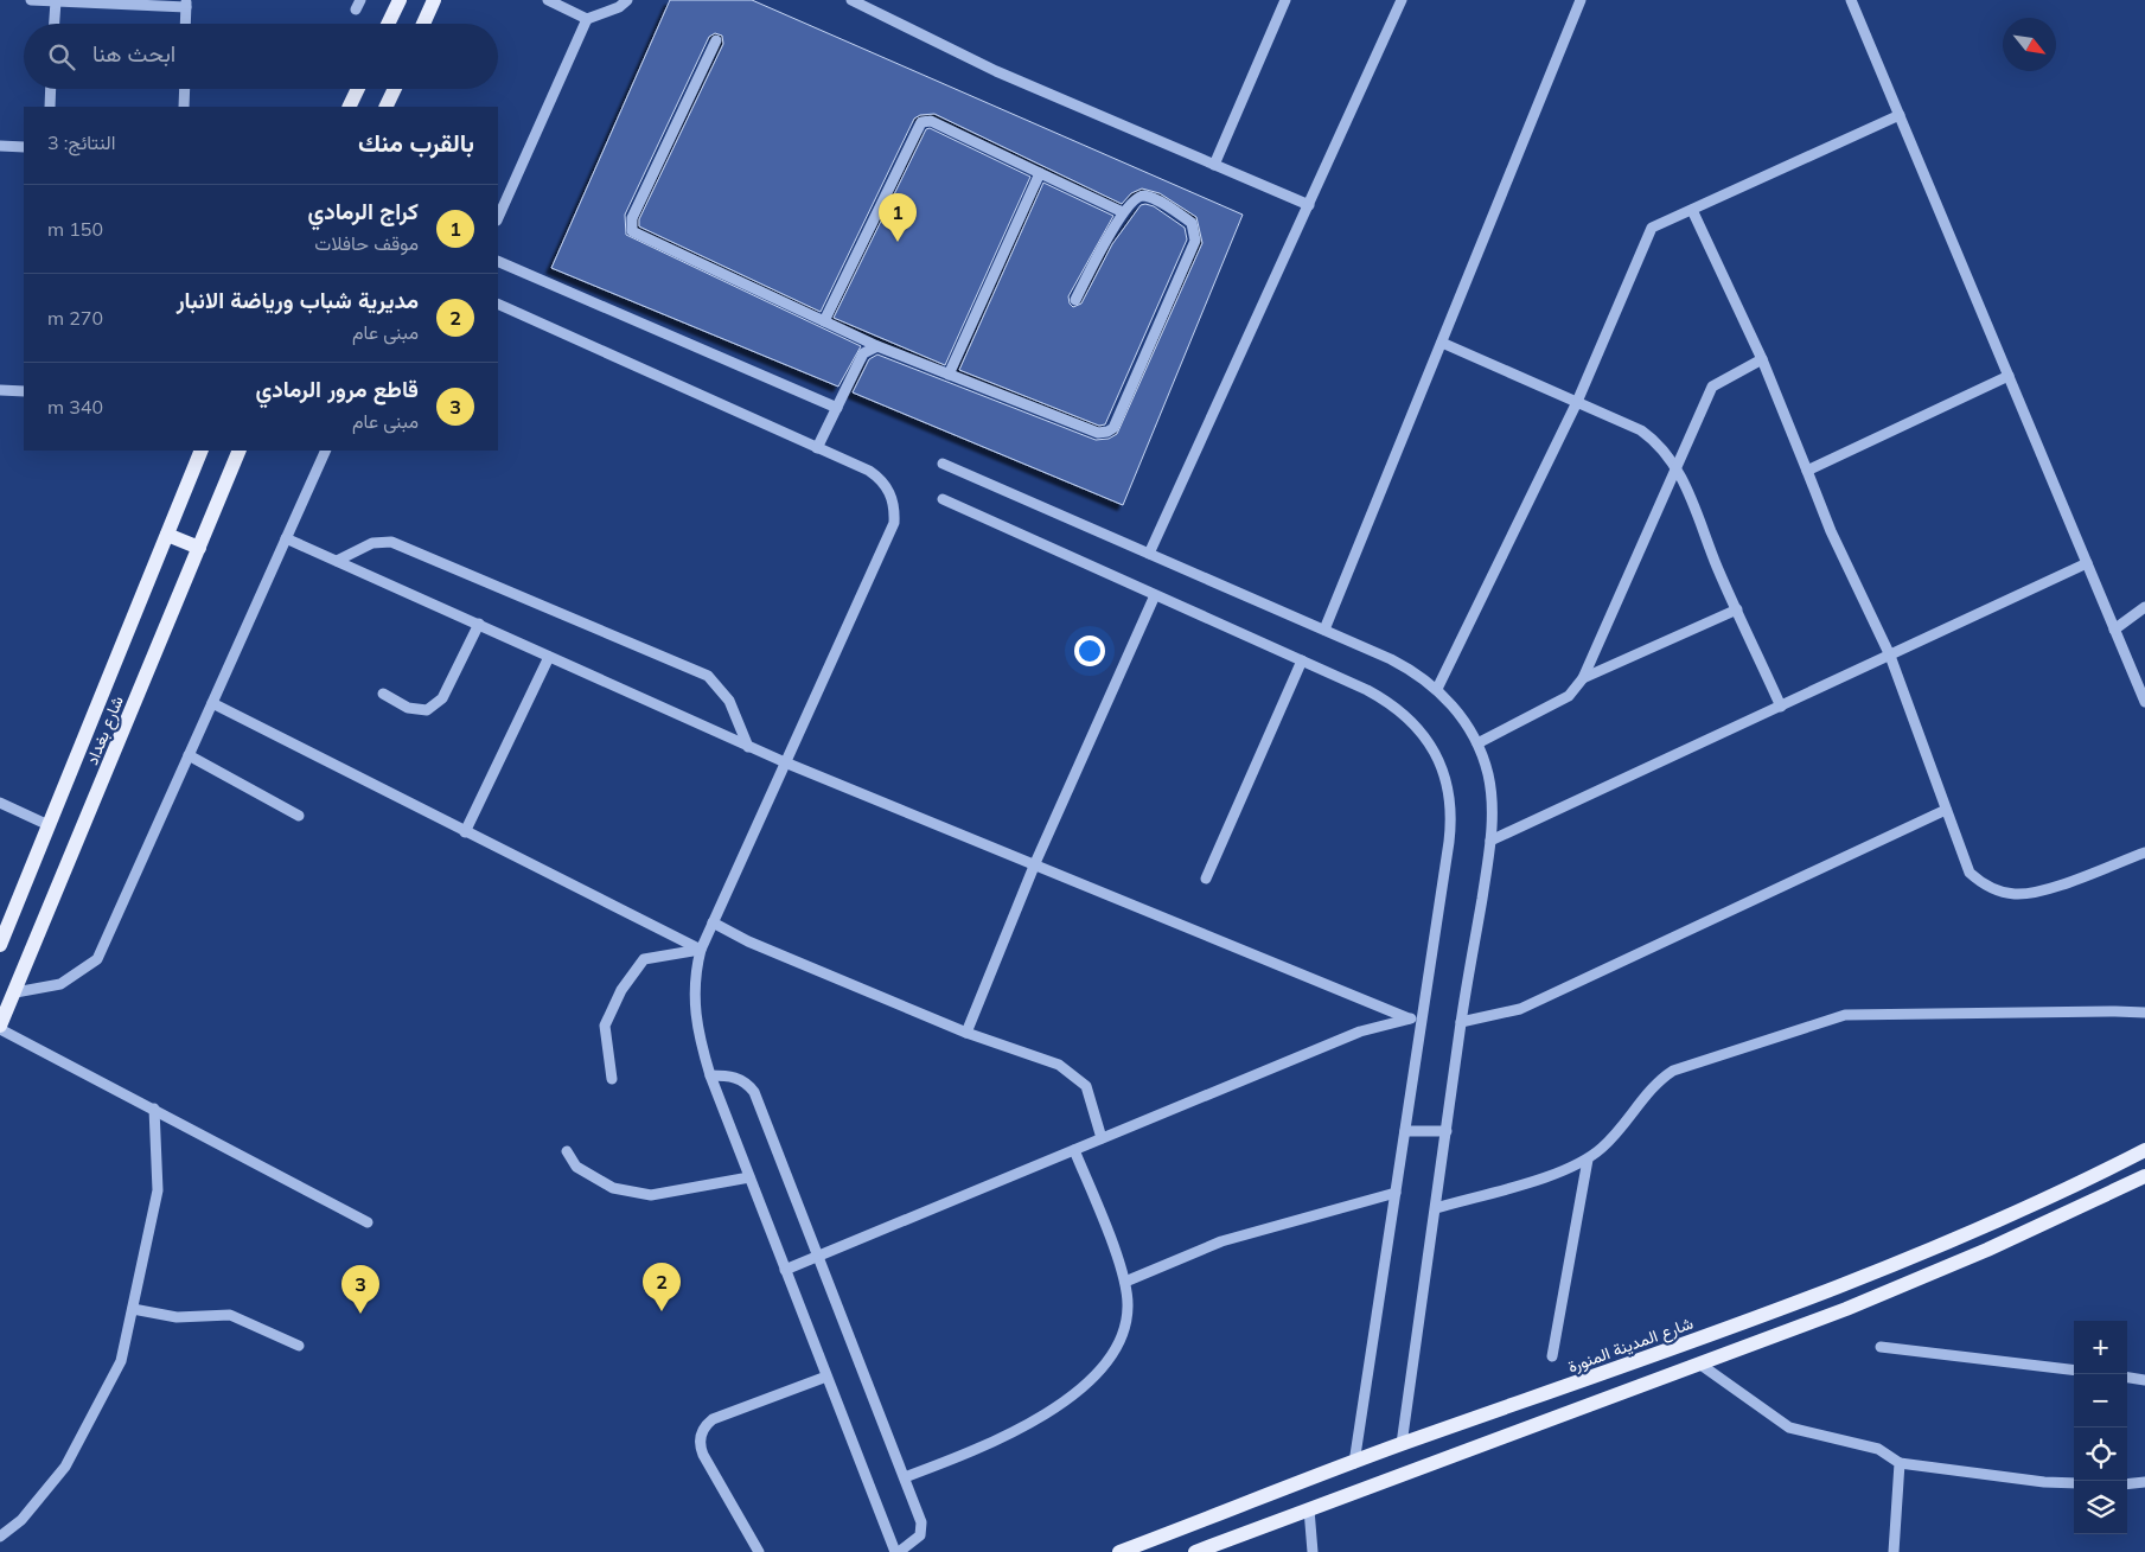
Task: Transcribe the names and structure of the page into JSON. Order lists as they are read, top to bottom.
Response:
{
  "streets": {
    "main road": ["شارع بغداد", "شارع المدينة المنورة"]
  },
  "north": "bottom right",
  "page": {
    "search": "ابحث هنا",
    "heading": ["بالقرب منك", "النتائج: 3"],
    "list": [
      {
        "mark": "1",
        "name": "كراج الرمادي",
        "note": "موقف حافلات",
        "value": "150 m"
      },
      {
        "mark": "2",
        "name": "مديرية شباب ورياضة الانبار",
        "note": "مبنى عام",
        "value": "270 m"
      },
      {
        "mark": "3",
        "name": "قاطع مرور الرمادي",
        "note": "مبنى عام",
        "value": "340 m"
      }
    ],
    "pins": ["1", "2", "3"],
    "map_buttons": ["+", "−"]
  }
}
